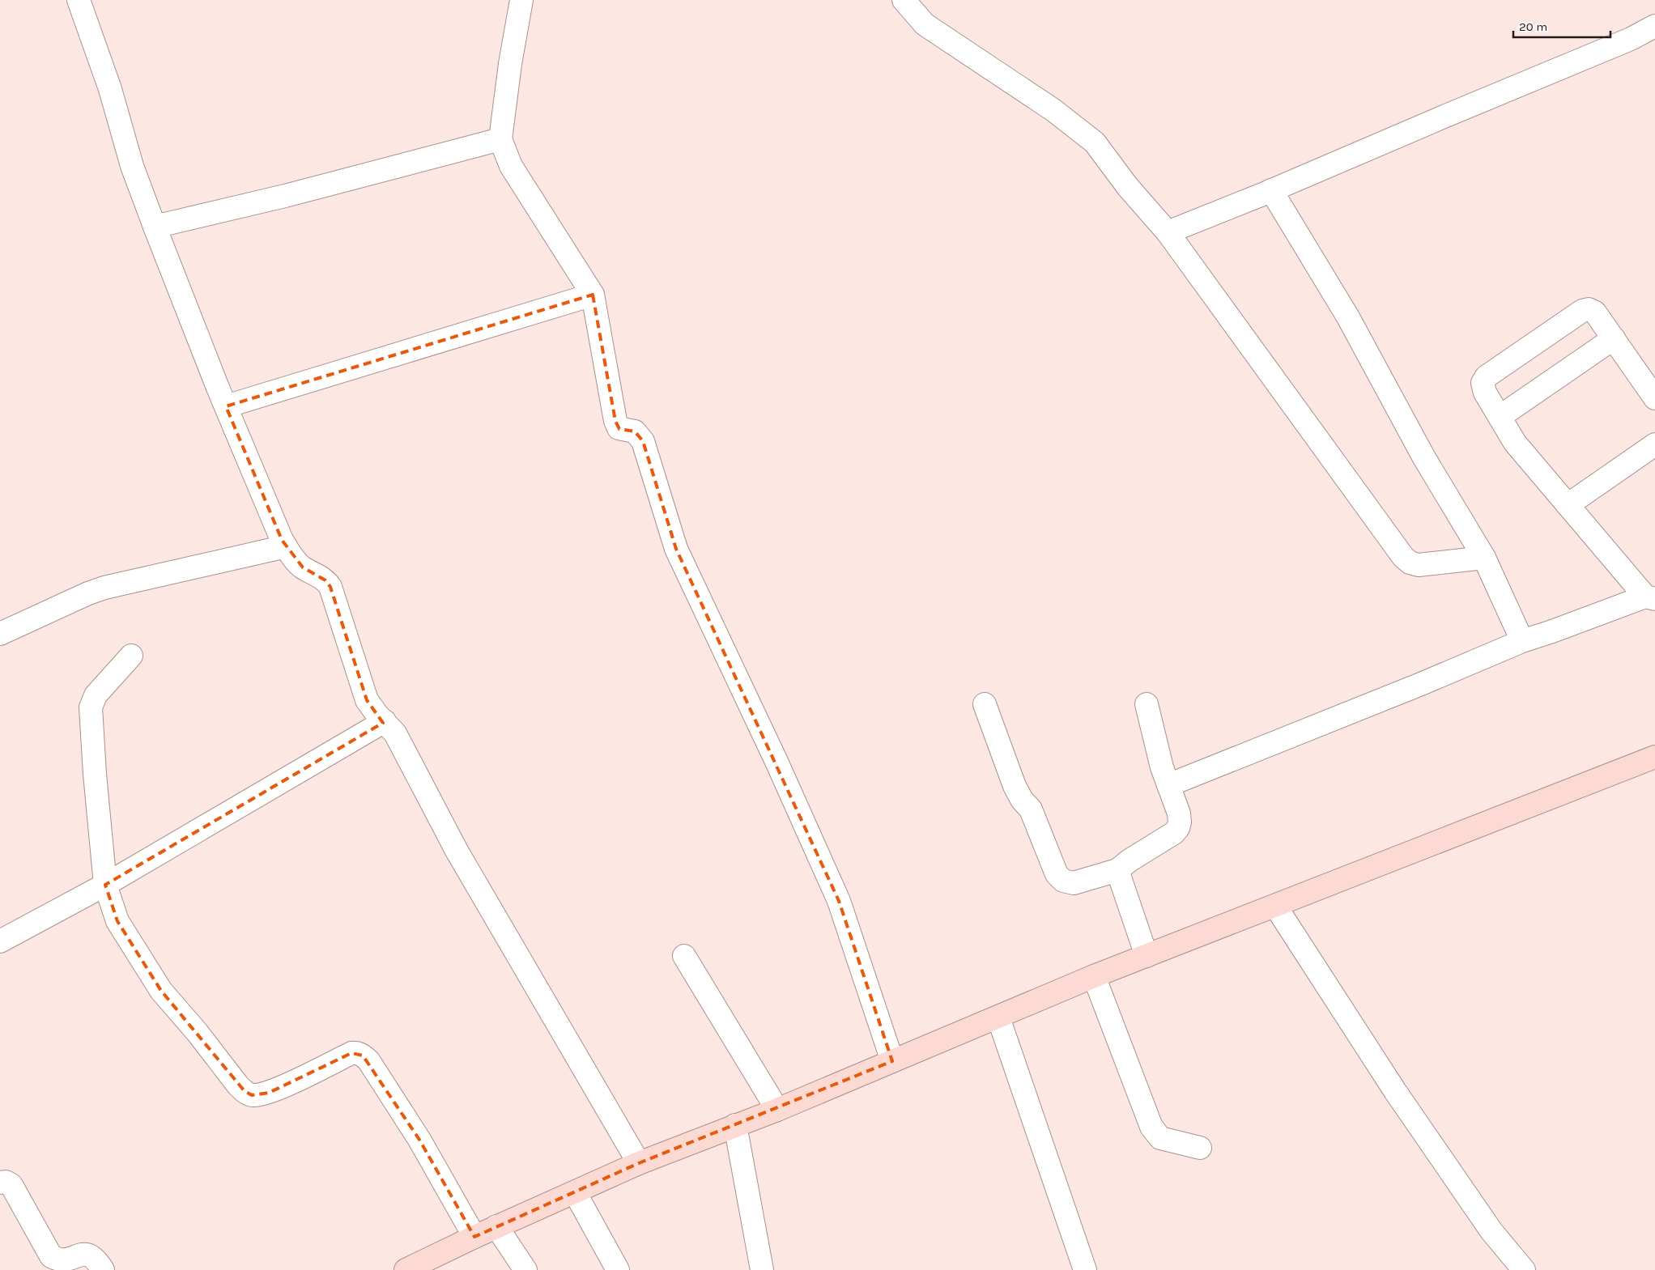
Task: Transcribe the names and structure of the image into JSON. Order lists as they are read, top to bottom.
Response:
{
  "scale_bar": "20 m"
}
